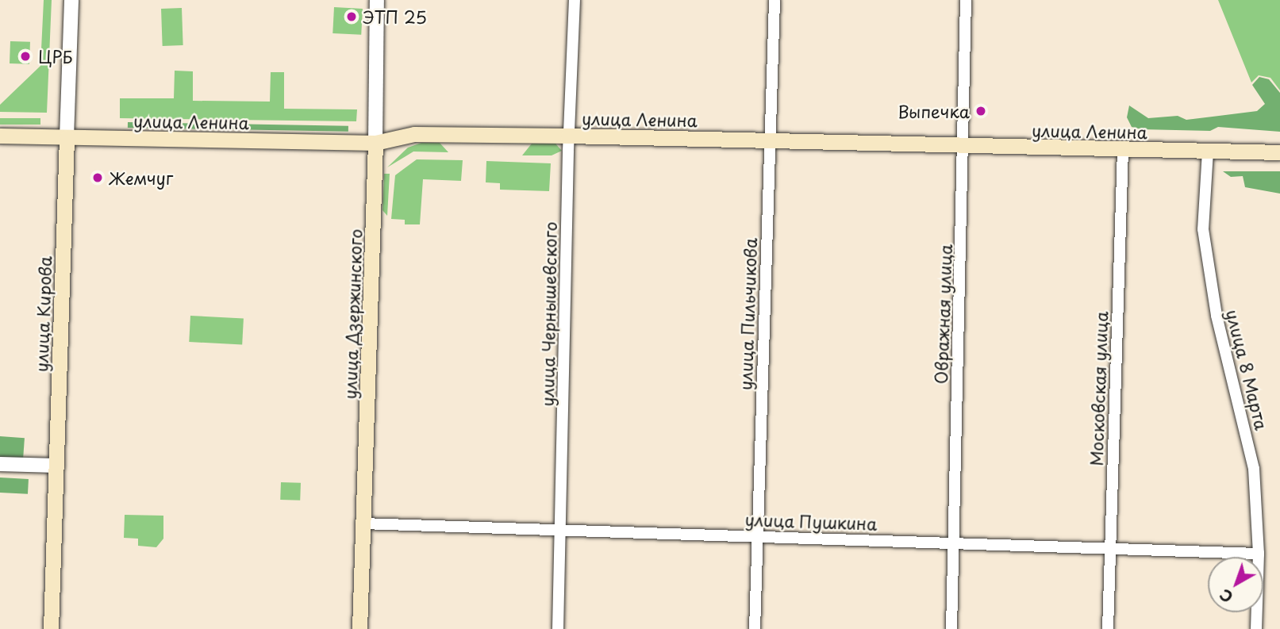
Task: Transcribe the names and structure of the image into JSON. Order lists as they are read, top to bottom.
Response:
{
  "streets": {
    "main road": ["улица Ленина", "улица Кирова", "улица Дзержинского"],
    "street": [
      "улица Чернышевского",
      "улица Пильчикова",
      "Овражная улица",
      "улица 8 Марта",
      "Московская улица",
      "улица Пушкина"
    ]
  },
  "crossings": [
    ["улица Ленина", "улица Кирова"],
    ["улица Ленина", "улица Дзержинского"],
    ["улица Ленина", "улица Чернышевского"],
    ["улица Ленина", "улица Пильчикова"],
    ["улица Ленина", "Овражная улица"],
    ["улица Ленина", "улица 8 Марта"],
    ["улица Ленина", "Московская улица"],
    ["улица Дзержинского", "улица Пушкина"],
    ["улица Чернышевского", "улица Пушкина"],
    ["улица Пильчикова", "улица Пушкина"],
    ["Овражная улица", "улица Пушкина"],
    ["улица 8 Марта", "улица Пушкина"],
    ["Московская улица", "улица Пушкина"]
  ],
  "places": [
    "ЭТП 25",
    "ЦРБ",
    "Выпечка",
    "Жемчуг"
  ],
  "north": "bottom left"
}
